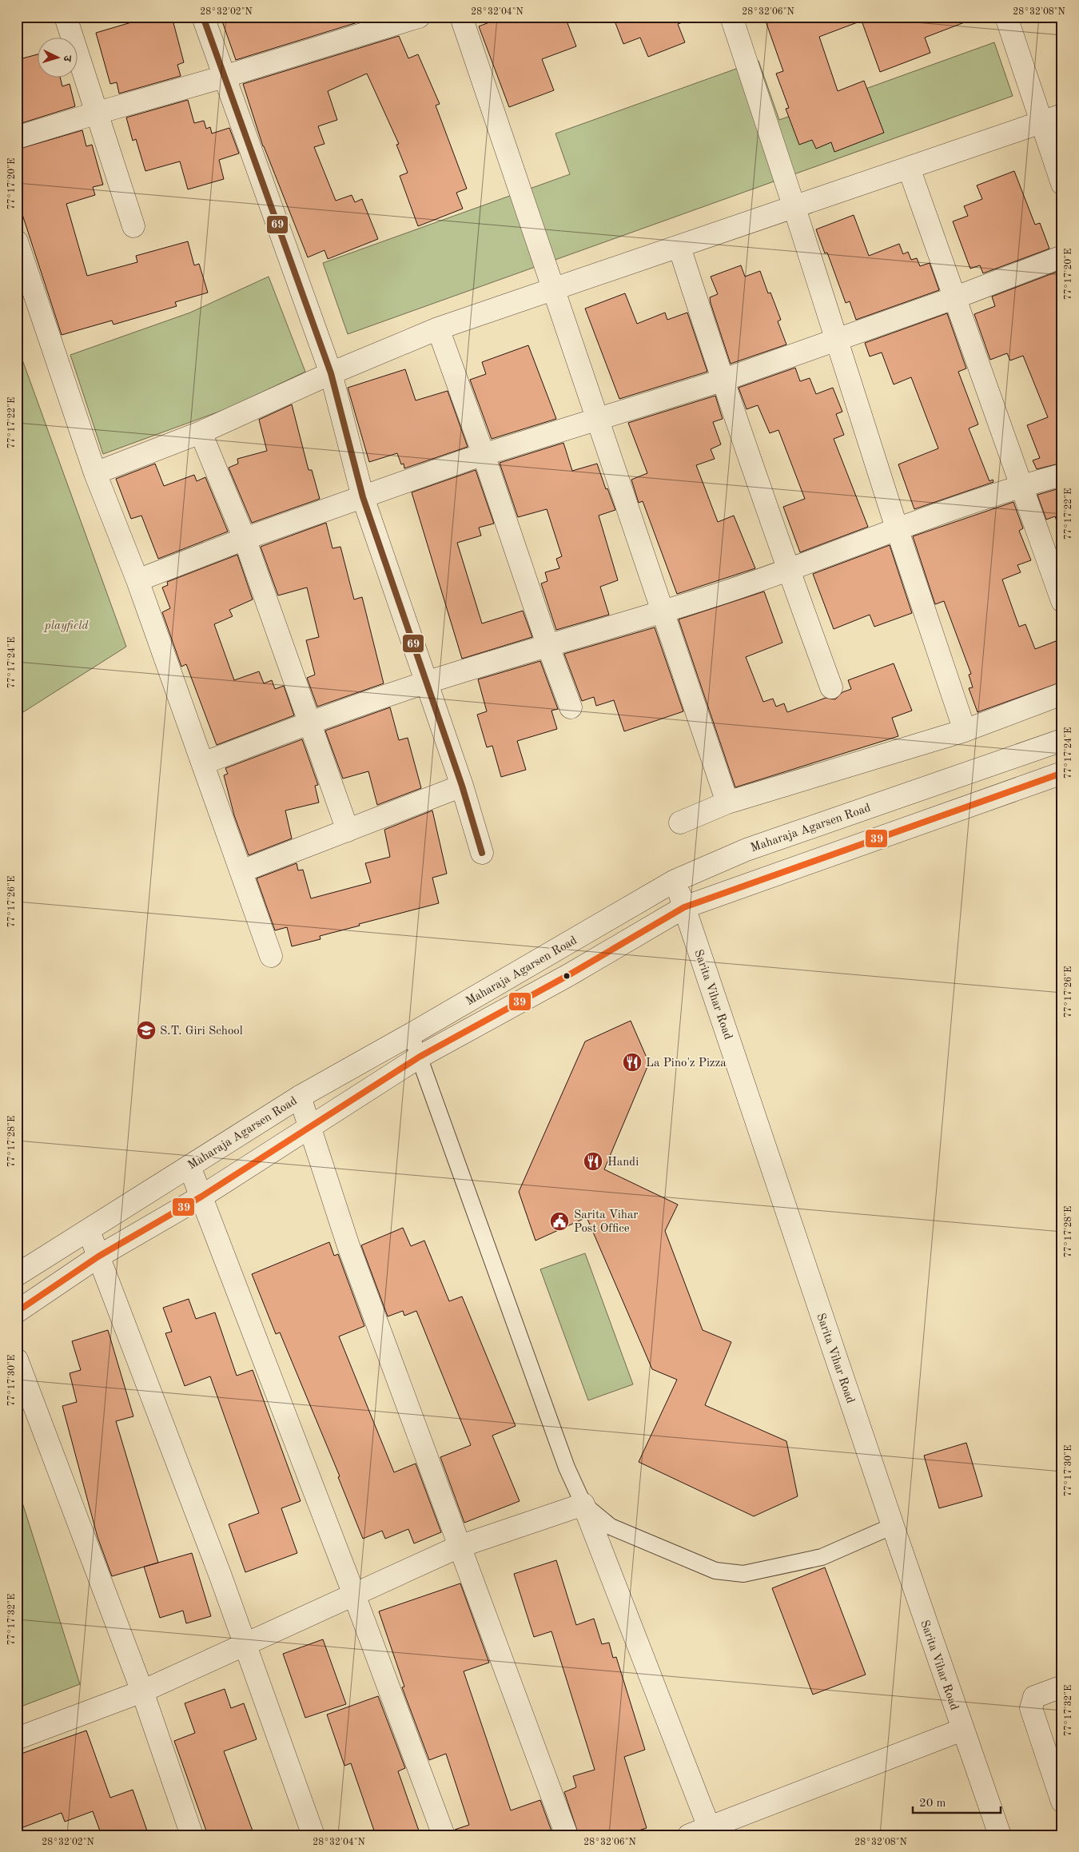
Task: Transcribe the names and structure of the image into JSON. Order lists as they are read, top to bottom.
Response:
{
  "streets": {
    "street": ["Maharaja Agarsen Road", "Sarita Vihar Road"]
  },
  "crossings": [
    ["Maharaja Agarsen Road", "Sarita Vihar Road"]
  ],
  "parks": ["playfield"],
  "places": {
    "school or university": ["S.T. Giri School"],
    "restaurant": ["La Pino'z Pizza", "Handi"],
    "public building": ["Sarita Vihar Post Office"]
  },
  "lines": ["transit line 69", "transit line 39"],
  "scale_bar": "20 m",
  "north": "right",
  "coordinates": [
    "28°32'02\"N",
    "28°32'04\"N",
    "28°32'06\"N",
    "28°32'08\"N",
    "77°17'20\"E",
    "77°17'22\"E",
    "77°17'24\"E",
    "77°17'26\"E",
    "77°17'28\"E",
    "77°17'30\"E",
    "77°17'32\"E"
  ]
}
